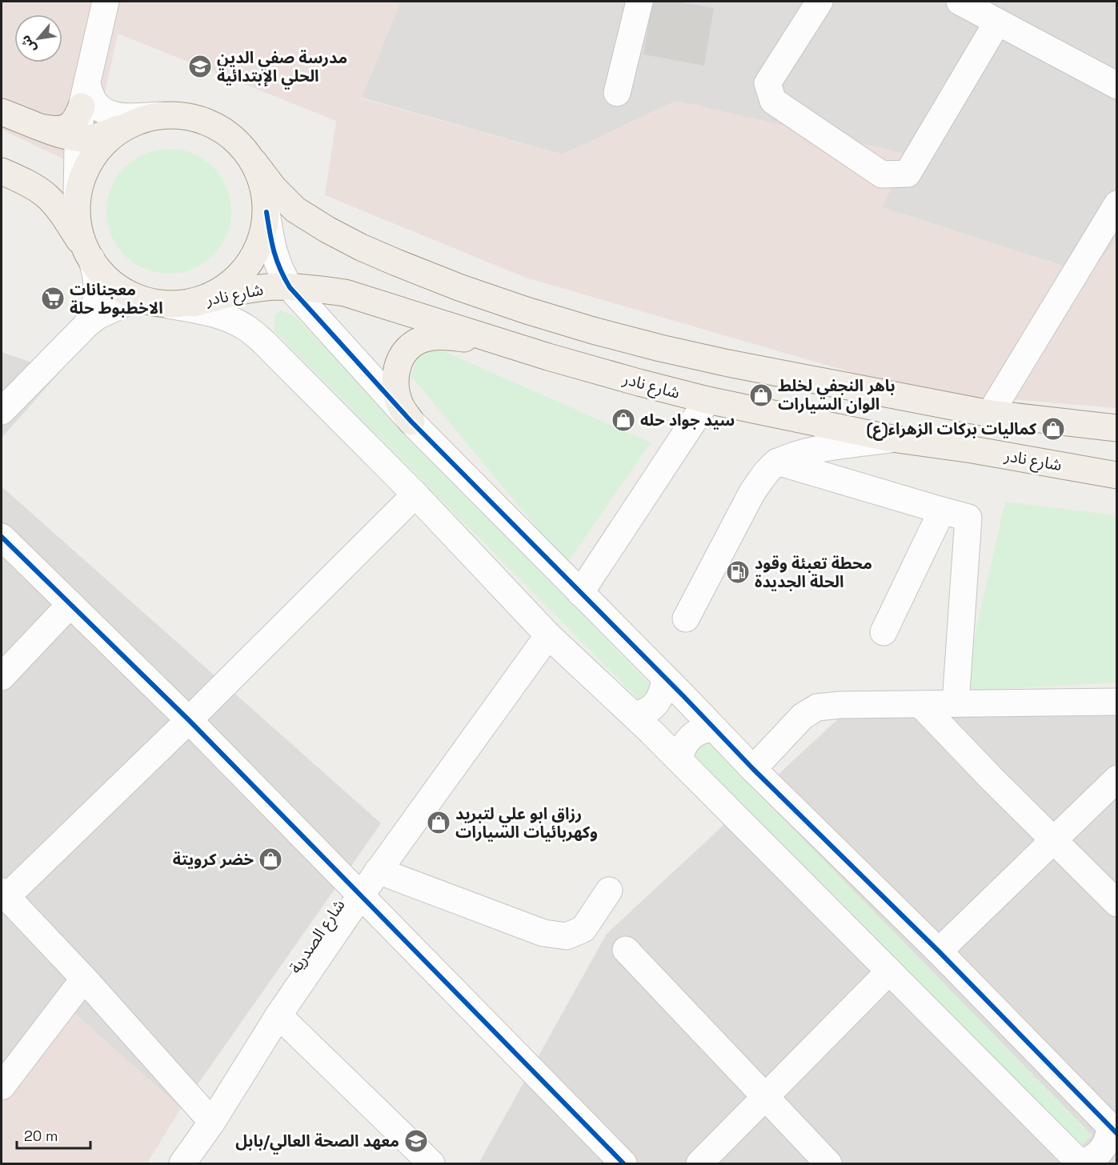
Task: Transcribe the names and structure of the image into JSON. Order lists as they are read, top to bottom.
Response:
{
  "streets": {
    "main road": ["شارع نادر"],
    "street": ["شارع الصدرية"]
  },
  "places": {
    "school or university": ["مدرسة صفي الدين الحلي الإبتدائية", "معهد الصحة العالي/بابل"],
    "supermarket": ["معجنانات الاخطبوط حلة"],
    "shop": [
      "باهر النجفي لخلط الوان السيارات",
      "سيد جواد حله",
      "كماليات بركات الزهراء(ع)",
      "رزاق ابو علي لتبريد وكهربائيات السيارات",
      "خضر كرويتة"
    ],
    "fuel station": ["محطة تعبئة وقود الحلة الجديدة"]
  },
  "scale_bar": "20 m",
  "north": "bottom left"
}
